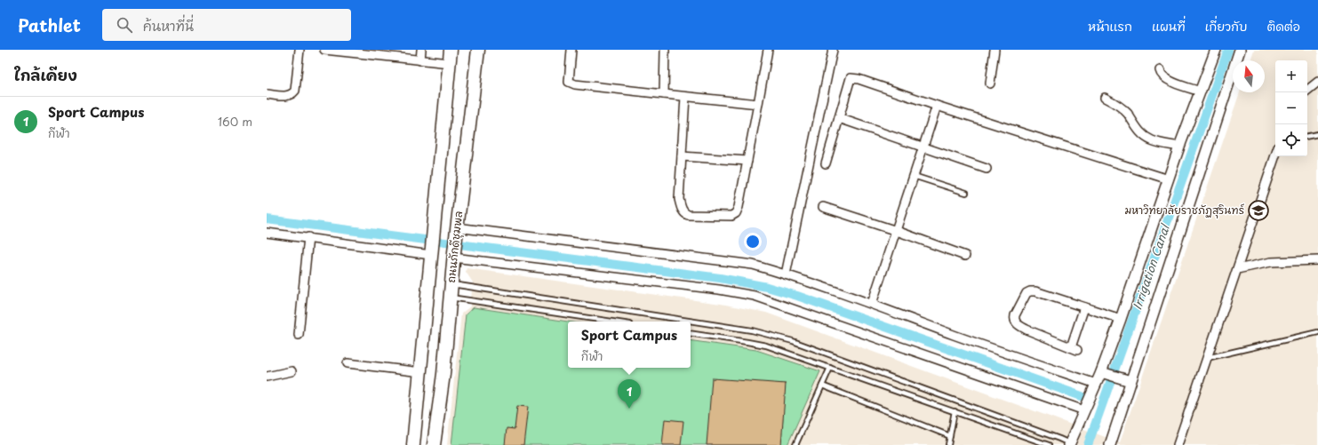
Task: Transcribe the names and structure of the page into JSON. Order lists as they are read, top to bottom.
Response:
{
  "streets": {
    "main road": ["ถนนภักดีชุมพล"]
  },
  "water": ["Irrigation Canal"],
  "places": {
    "school or university": ["มหาวิทยาลัยราชภัฏสุรินทร์"]
  },
  "north": "top",
  "page": {
    "header": "Pathlet",
    "search": "ค้นหาที่นี่",
    "nav": [
      "หน้าแรก",
      "แผนที่",
      "เกี่ยวกับ",
      "ติดต่อ"
    ],
    "heading": "ใกล้เคียง",
    "map_buttons": ["+", "−"],
    "list": [
      {
        "mark": "1",
        "name": "Sport Campus",
        "note": "กีฬา",
        "value": "160 m"
      }
    ],
    "popup": ["Sport Campus", "กีฬา"],
    "pins": "1"
  }
}
